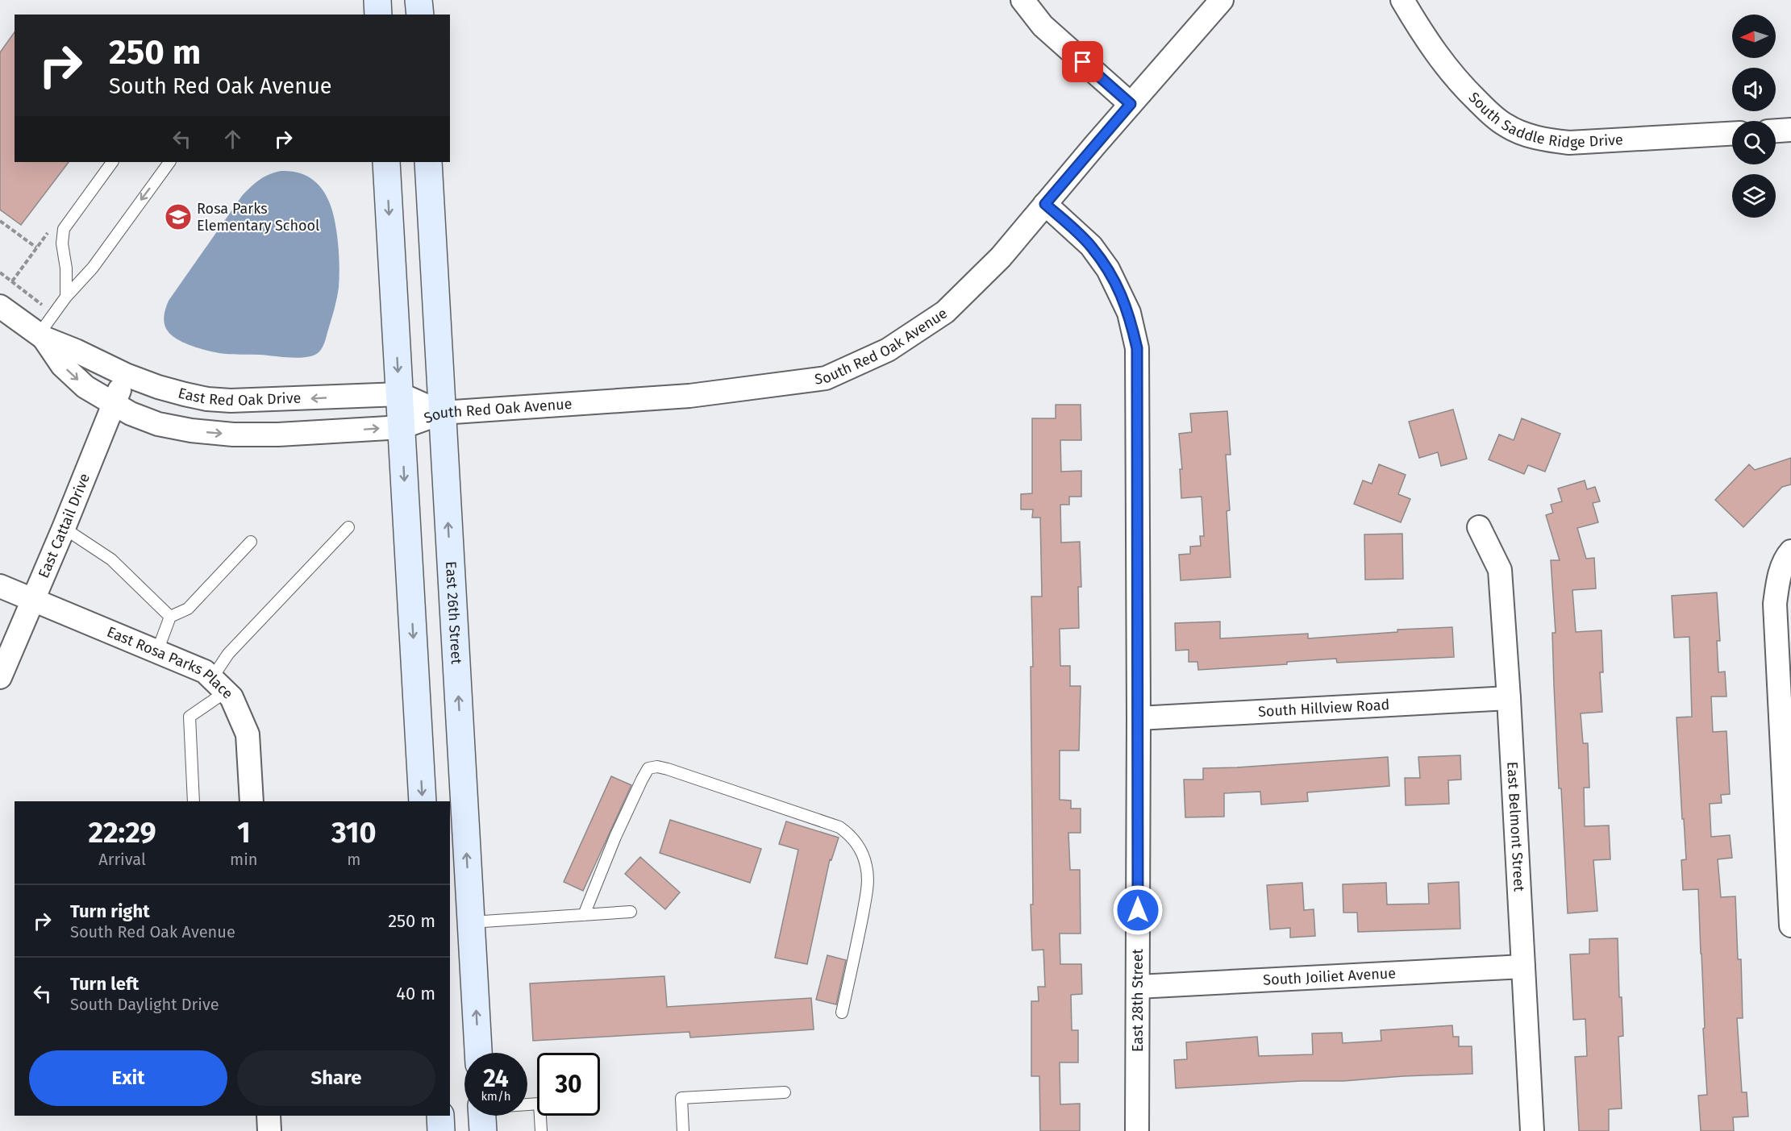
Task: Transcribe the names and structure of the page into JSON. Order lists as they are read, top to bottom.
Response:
{
  "streets": {
    "main road": ["East 26th Street"],
    "street": [
      "South Saddle Ridge Drive",
      "South Red Oak Avenue",
      "East Red Oak Drive",
      "East Cattail Drive",
      "East Rosa Parks Place",
      "South Hillview Road",
      "East Belmont Street",
      "South Joiliet Avenue",
      "East 28th Street"
    ]
  },
  "crossings": [
    ["South Red Oak Avenue", "East Red Oak Drive"],
    ["South Red Oak Avenue", "East 26th Street"],
    ["South Red Oak Avenue", "East 28th Street"],
    ["East Red Oak Drive", "East Cattail Drive"],
    ["East Red Oak Drive", "East 26th Street"],
    ["East Cattail Drive", "East Rosa Parks Place"],
    ["South Hillview Road", "East Belmont Street"],
    ["South Hillview Road", "East 28th Street"],
    ["East Belmont Street", "South Joiliet Avenue"],
    ["South Joiliet Avenue", "East 28th Street"]
  ],
  "places": {
    "school or university": ["Rosa Parks Elementary School"]
  },
  "north": "left",
  "page": {
    "turn": ["250 m", "South Red Oak Avenue"],
    "eta": [
      "22:29",
      "Arrival",
      "1",
      "min",
      "310",
      "m"
    ],
    "list": [
      {
        "name": "Turn right",
        "note": "South Red Oak Avenue",
        "value": "250 m"
      },
      {
        "name": "Turn left",
        "note": "South Daylight Drive",
        "value": "40 m"
      }
    ],
    "buttons": ["Exit", "Share"],
    "speed": "24 km/h",
    "limit": "30"
  }
}
